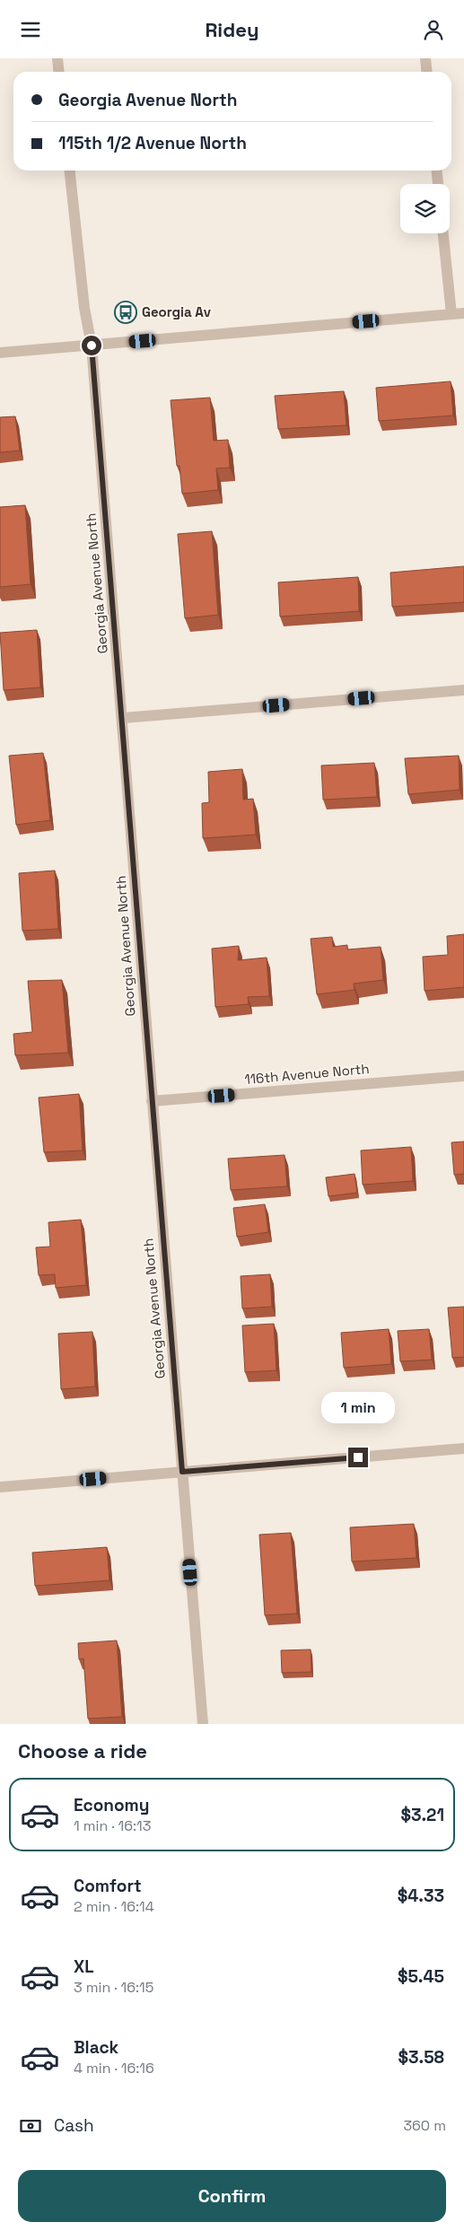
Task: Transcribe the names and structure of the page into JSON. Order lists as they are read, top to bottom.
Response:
{
  "streets": {
    "street": ["Georgia Avenue North", "116th Avenue North"]
  },
  "crossings": [
    ["Georgia Avenue North", "116th Avenue North"]
  ],
  "places": {
    "bus stop": ["Georgia Av"]
  },
  "page": {
    "header": "Ridey",
    "banner": ["Georgia Avenue North", "115th 1/2 Avenue North"],
    "bubble": "1 min",
    "heading": "Choose a ride",
    "list": [
      {
        "name": "Economy",
        "note": "1 min · 16:13",
        "value": "$3.21"
      },
      {
        "name": "Comfort",
        "note": "2 min · 16:14",
        "value": "$4.33"
      },
      {
        "name": "XL",
        "note": "3 min · 16:15",
        "value": "$5.45"
      },
      {
        "name": "Black",
        "note": "4 min · 16:16",
        "value": "$3.58"
      }
    ],
    "pay": ["Cash", "360 m"],
    "buttons": "Confirm"
  }
}
